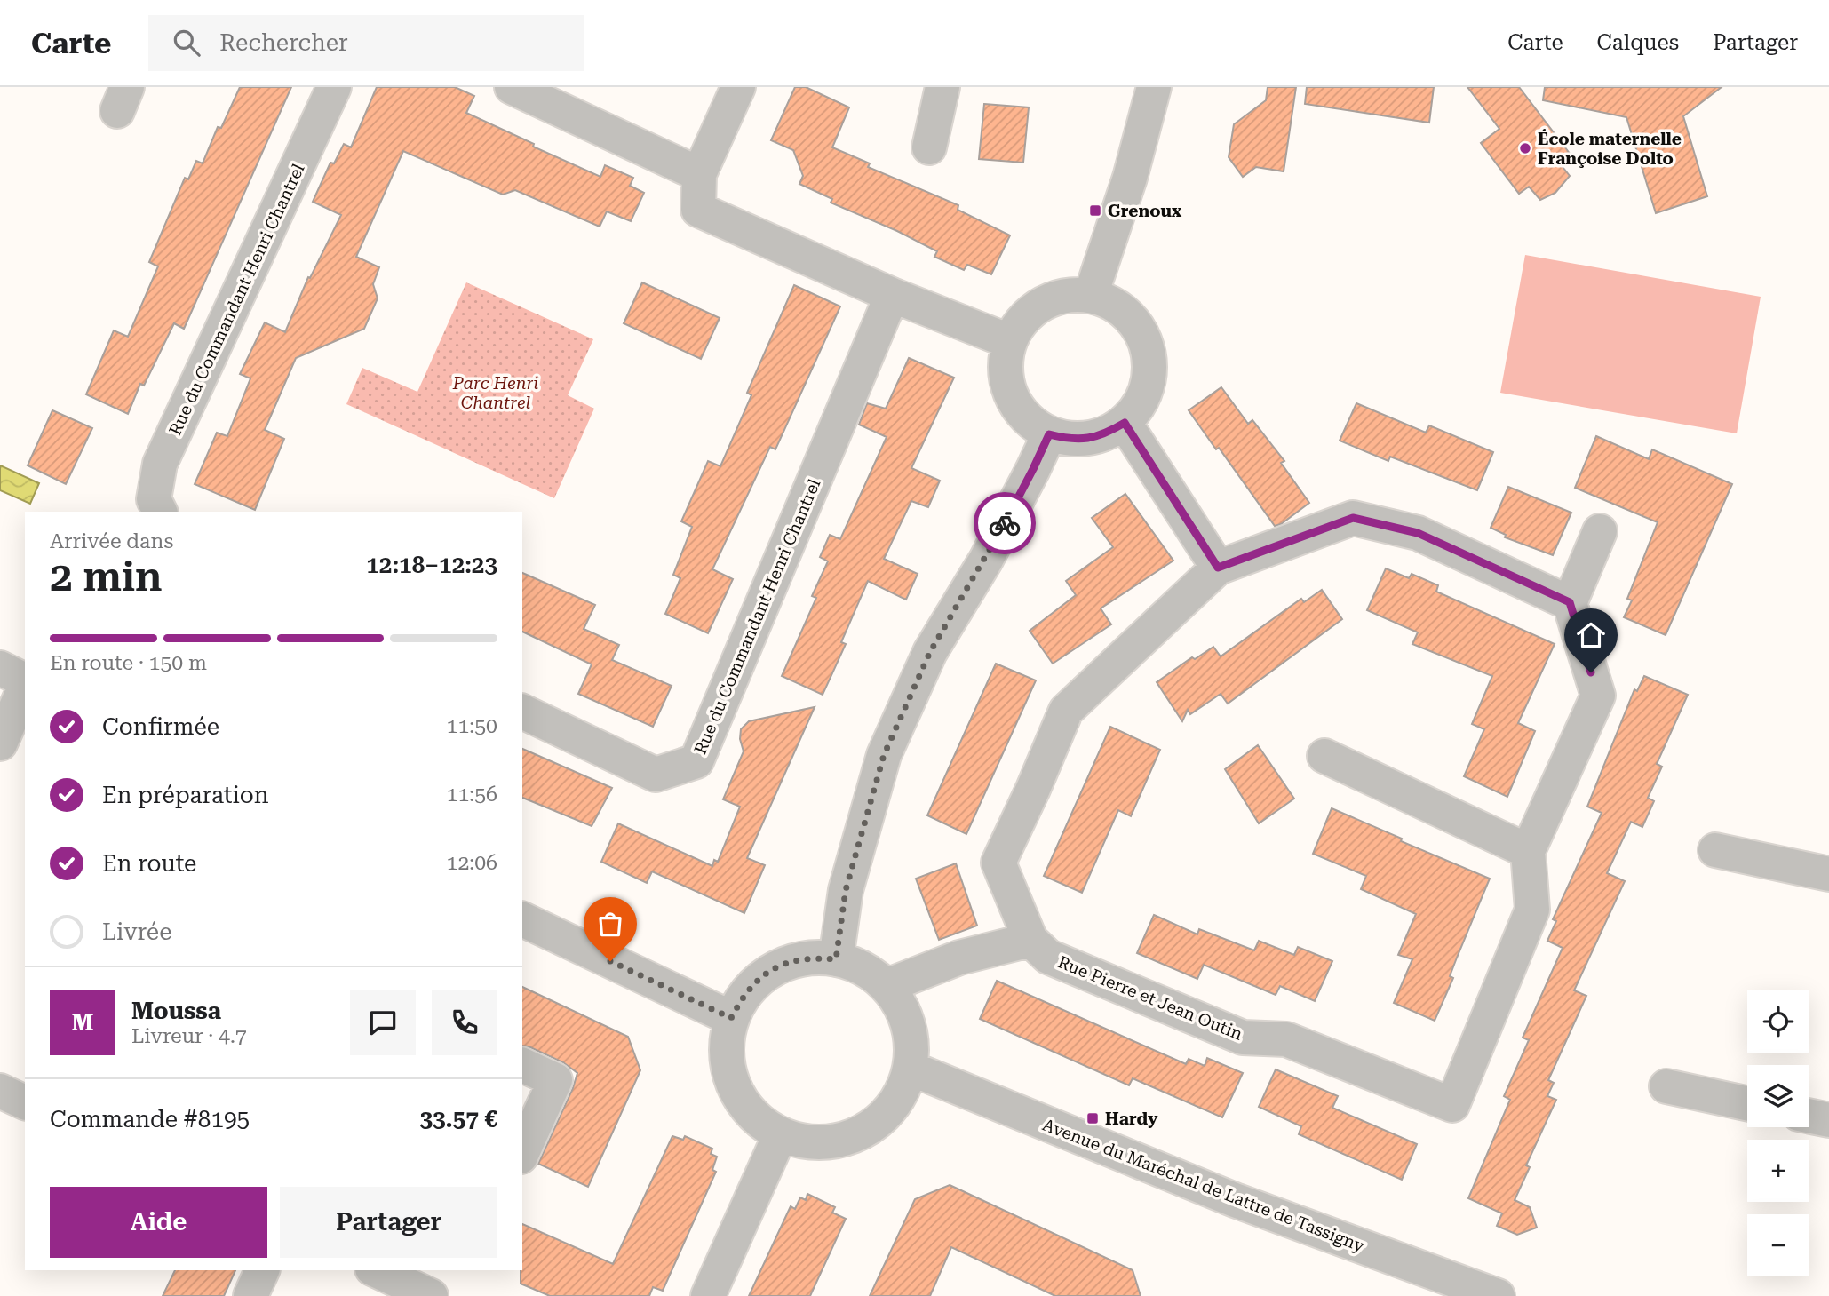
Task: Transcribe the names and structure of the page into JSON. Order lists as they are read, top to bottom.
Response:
{
  "streets": {
    "street": ["Rue du Commandant Henri Chantrel", "Rue Pierre et Jean Outin", "Avenue du Maréchal de Lattre de Tassigny"]
  },
  "parks": ["Parc Henri Chantrel"],
  "places": {
    "other": ["École maternelle Françoise Dolto"],
    "transit": ["Grenoux", "Hardy"]
  },
  "page": {
    "header": "Carte",
    "search": "Rechercher",
    "nav": ["Carte", "Calques", "Partager"],
    "heading": ["2 min", "Arrivée dans", "12:18–12:23"],
    "panel": [
      "Moussa",
      "Livreur · 4.7",
      "Commande #8195",
      "33.57 €"
    ],
    "bar": "En route · 150 m",
    "list": [
      ["Confirmée", "11:50"],
      ["En préparation", "11:56"],
      ["En route", "12:06"],
      "Livrée"
    ],
    "round": "M",
    "map_buttons": ["+", "−"],
    "buttons": ["Aide", "Partager"]
  }
}
